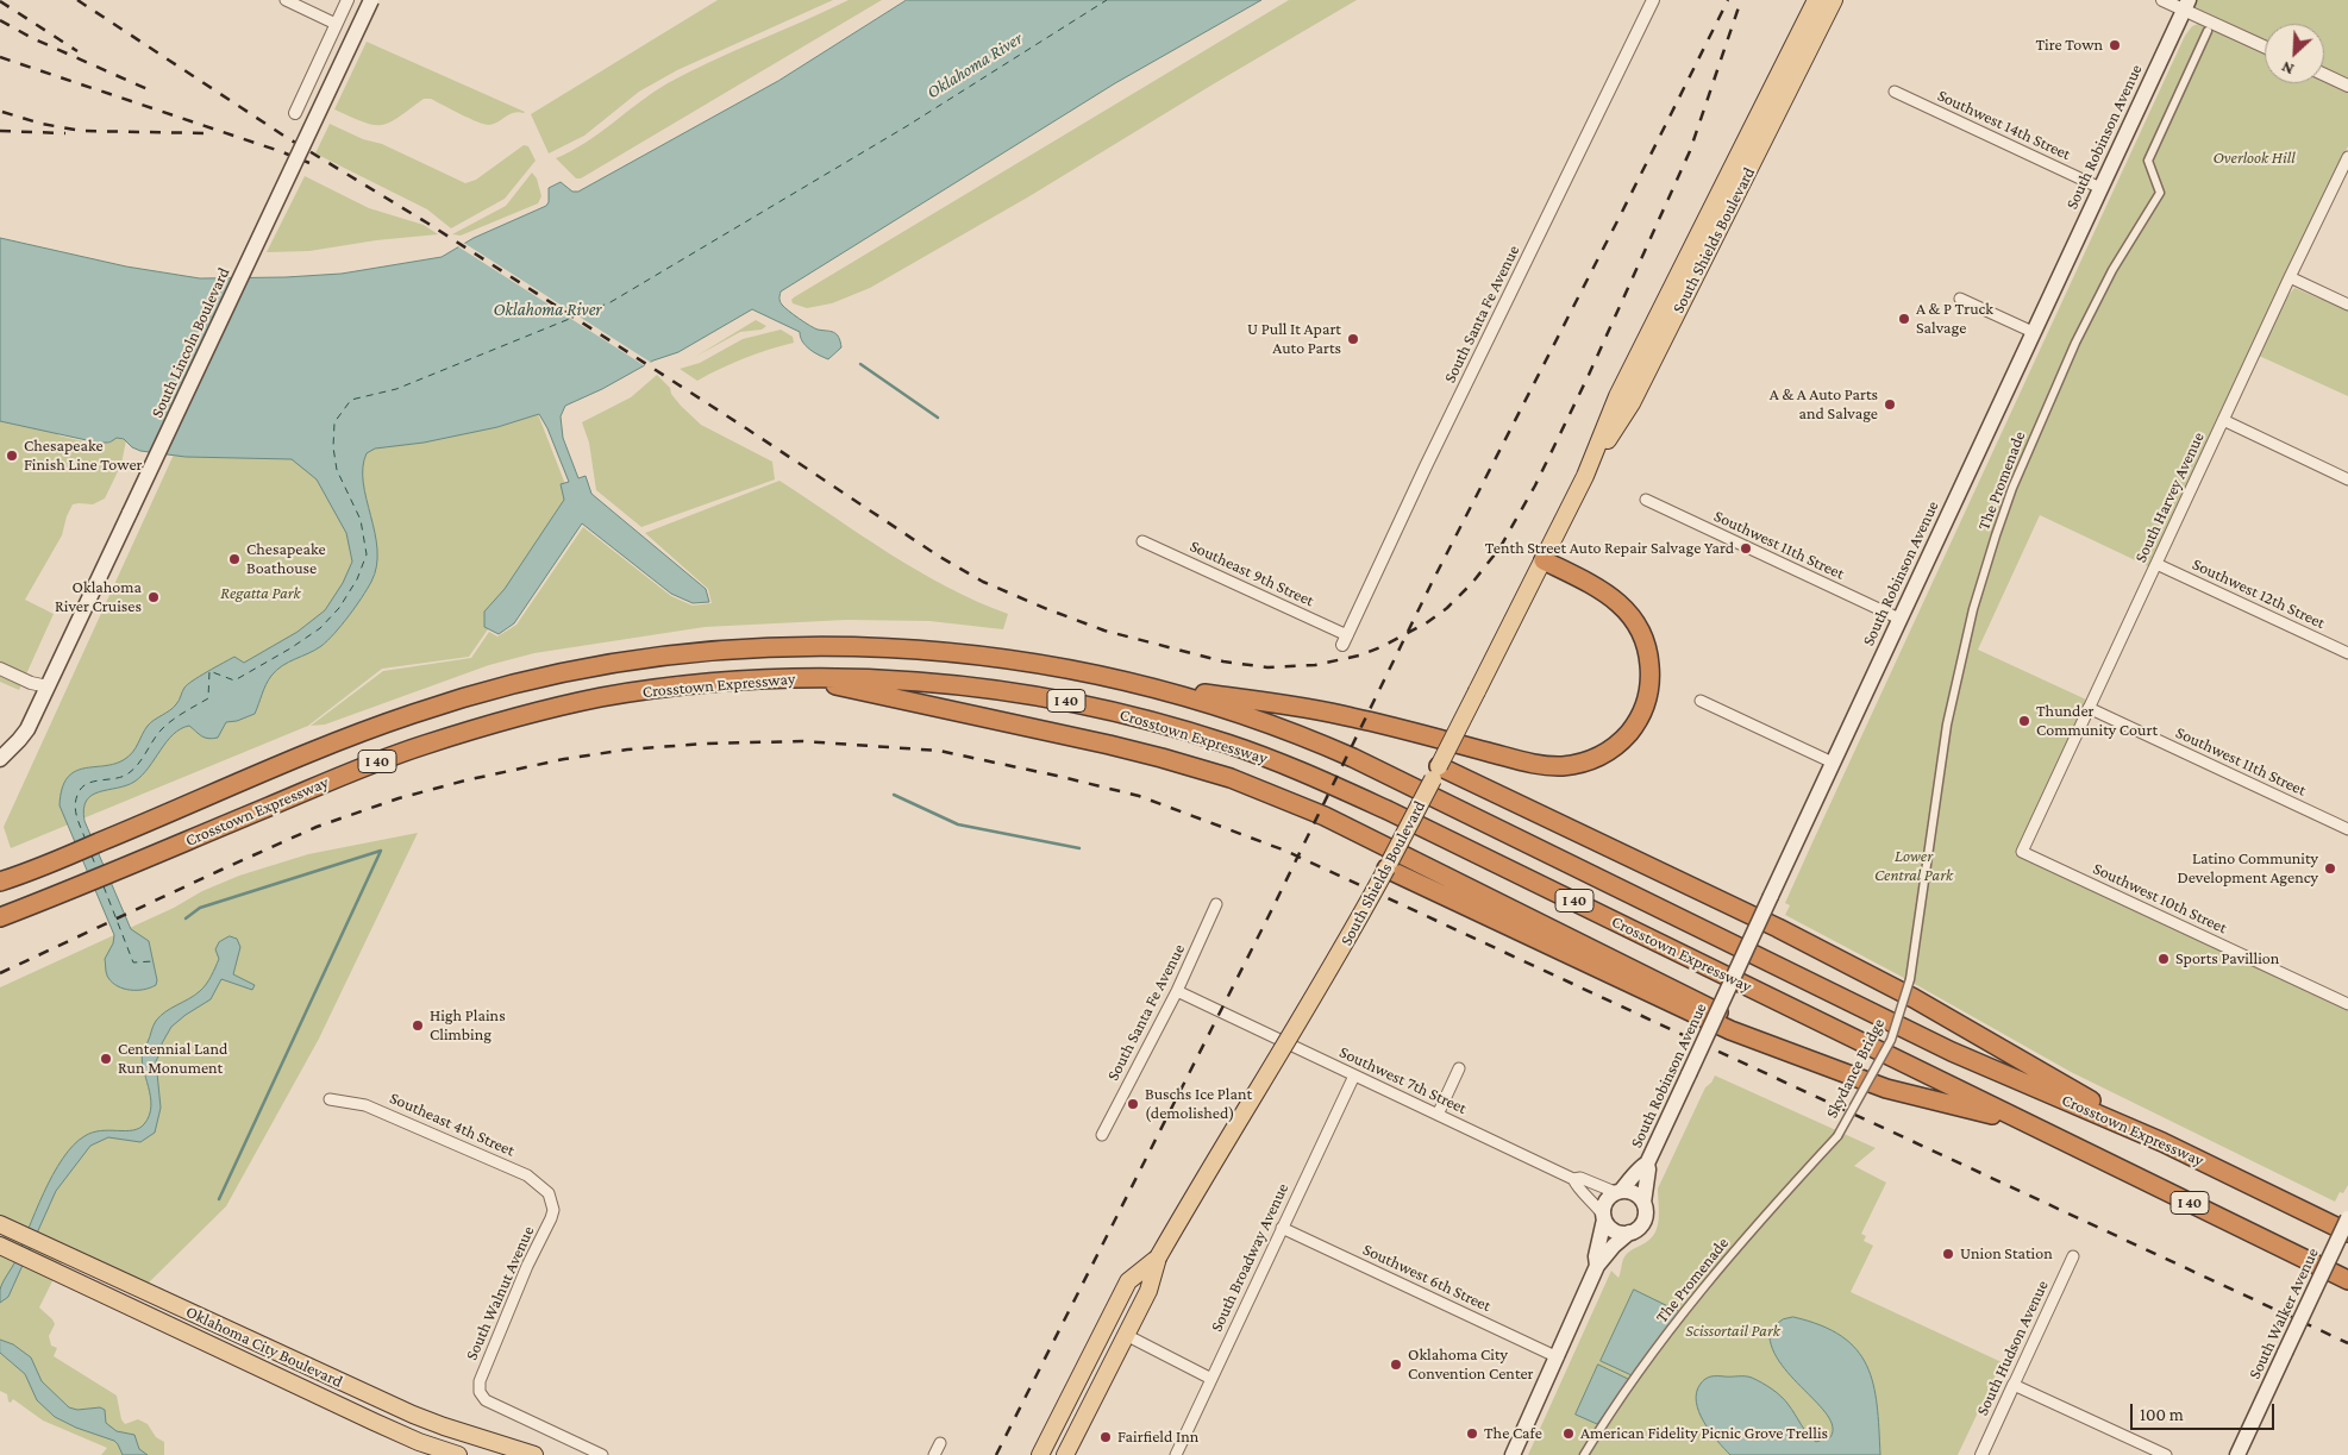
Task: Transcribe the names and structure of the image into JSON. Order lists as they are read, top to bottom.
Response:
{
  "streets": {
    "highway": ["Crosstown Expressway", "I 40"],
    "main road": [
      "South Robinson Avenue",
      "South Shields Boulevard",
      "South Lincoln Boulevard",
      "South Walker Avenue",
      "Oklahoma City Boulevard"
    ],
    "street": [
      "Southwest 14th Street",
      "South Santa Fe Avenue",
      "The Promenade",
      "South Harvey Avenue",
      "Southwest 11th Street",
      "Southeast 9th Street",
      "Southwest 12th Street",
      "Southwest 10th Street",
      "Skydance Bridge",
      "Southwest 7th Street",
      "Southeast 4th Street",
      "South Broadway Avenue",
      "Southwest 6th Street",
      "South Walnut Avenue",
      "South Hudson Avenue"
    ]
  },
  "crossings": [
    ["Southwest 14th Street", "South Robinson Avenue"],
    ["South Robinson Avenue", "Southwest 11th Street"],
    ["South Robinson Avenue", "Southwest 7th Street"],
    ["South Santa Fe Avenue", "Southeast 9th Street"],
    ["South Santa Fe Avenue", "Southwest 7th Street"],
    ["The Promenade", "Skydance Bridge"],
    ["South Harvey Avenue", "Southwest 11th Street"],
    ["South Harvey Avenue", "Southwest 12th Street"],
    ["South Harvey Avenue", "Southwest 10th Street"],
    ["Southwest 7th Street", "South Broadway Avenue"],
    ["Southeast 4th Street", "South Walnut Avenue"],
    ["South Broadway Avenue", "Southwest 6th Street"]
  ],
  "water": ["Oklahoma River"],
  "parks": [
    "Overlook Hill",
    "Regatta Park",
    "Lower Central Park",
    "Scissortail Park"
  ],
  "places": [
    "Tire Town",
    "A & P Truck Salvage",
    "U Pull It Apart Auto Parts",
    "A & A Auto Parts and Salvage",
    "Chesapeake Finish Line Tower",
    "Tenth Street Auto Repair Salvage Yard",
    "Chesapeake Boathouse",
    "Oklahoma River Cruises",
    "Thunder Community Court",
    "Latino Community Development Agency",
    "Sports Pavillion",
    "High Plains Climbing",
    "Centennial Land Run Monument",
    "Buschs Ice Plant (demolished)",
    "Union Station",
    "Oklahoma City Convention Center",
    "The Cafe",
    "American Fidelity Picnic Grove Trellis",
    "Fairfield Inn"
  ],
  "scale_bar": "100 m",
  "north": "bottom left"
}
